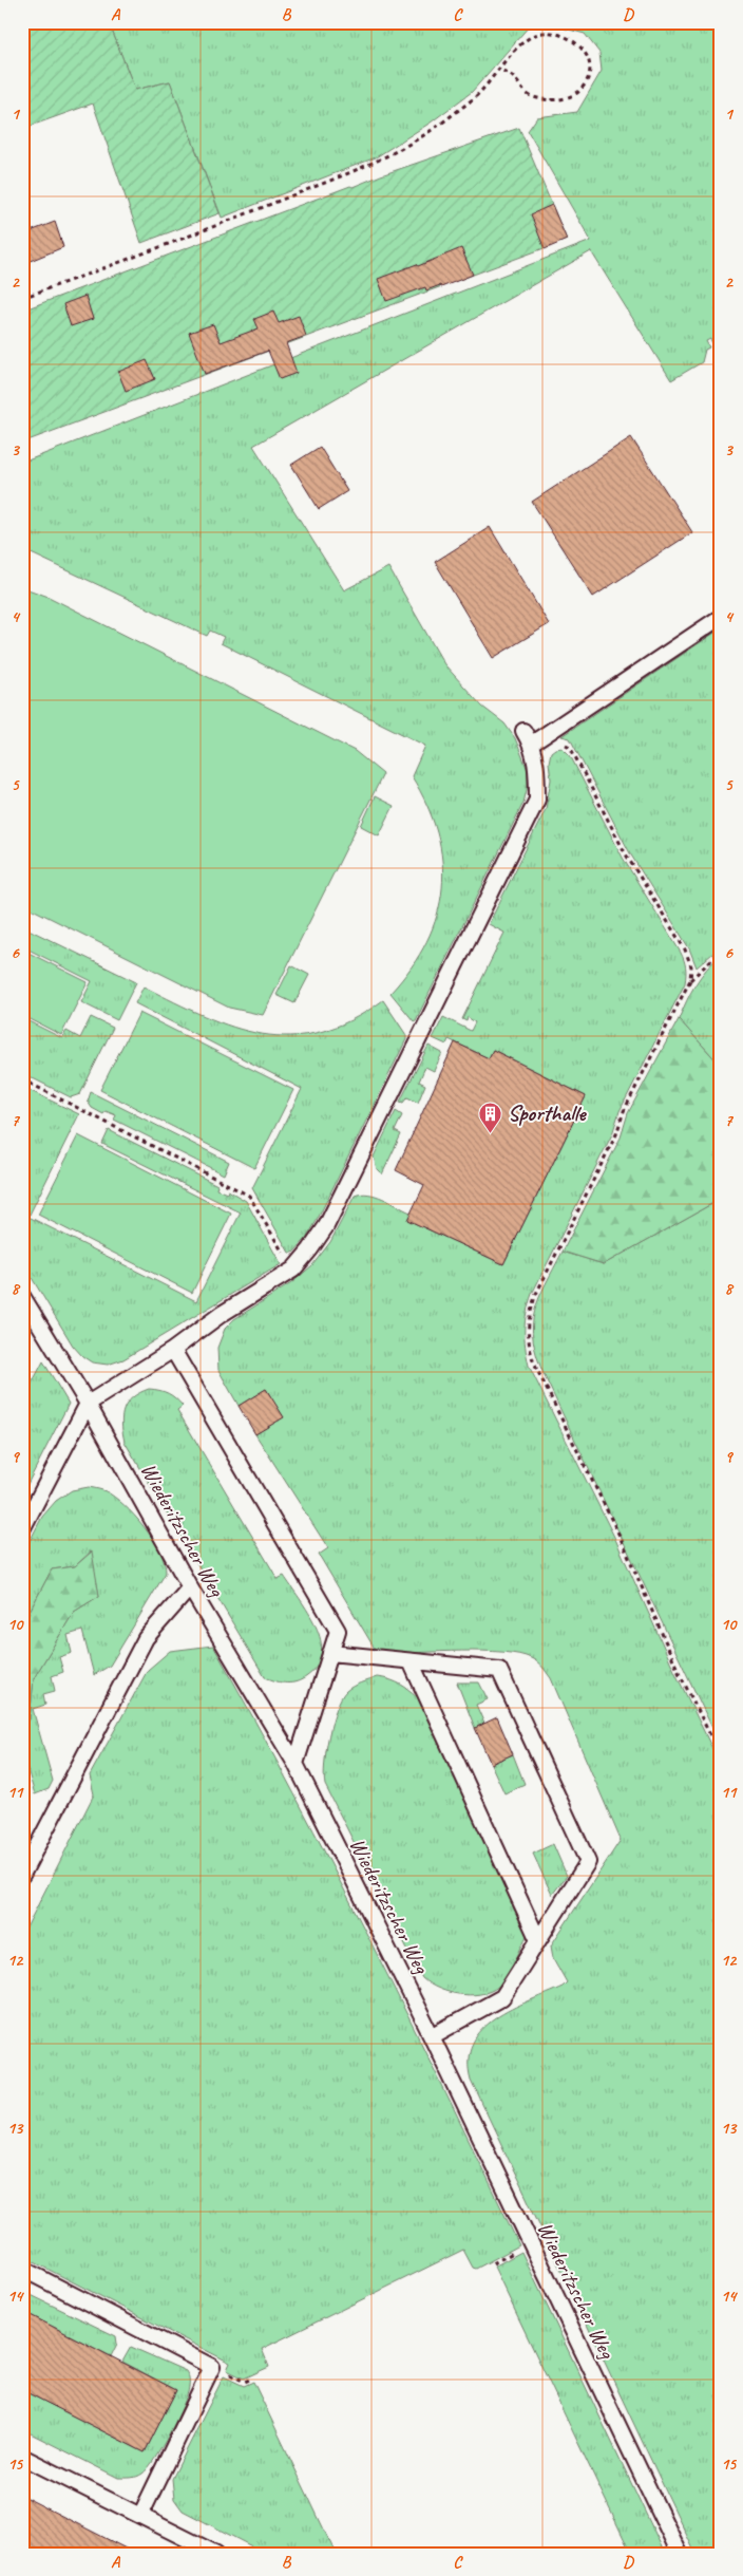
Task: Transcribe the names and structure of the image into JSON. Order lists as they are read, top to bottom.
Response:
{
  "streets": {
    "lane": ["Wiederitzscher Weg"]
  },
  "places": {
    "building": ["Sporthalle"]
  },
  "grid": {
    "columns": [
      "A",
      "B",
      "C",
      "D"
    ],
    "rows": [
      "1",
      "2",
      "3",
      "4",
      "5",
      "6",
      "7",
      "8",
      "9",
      "10",
      "11",
      "12",
      "13",
      "14",
      "15"
    ]
  }
}
